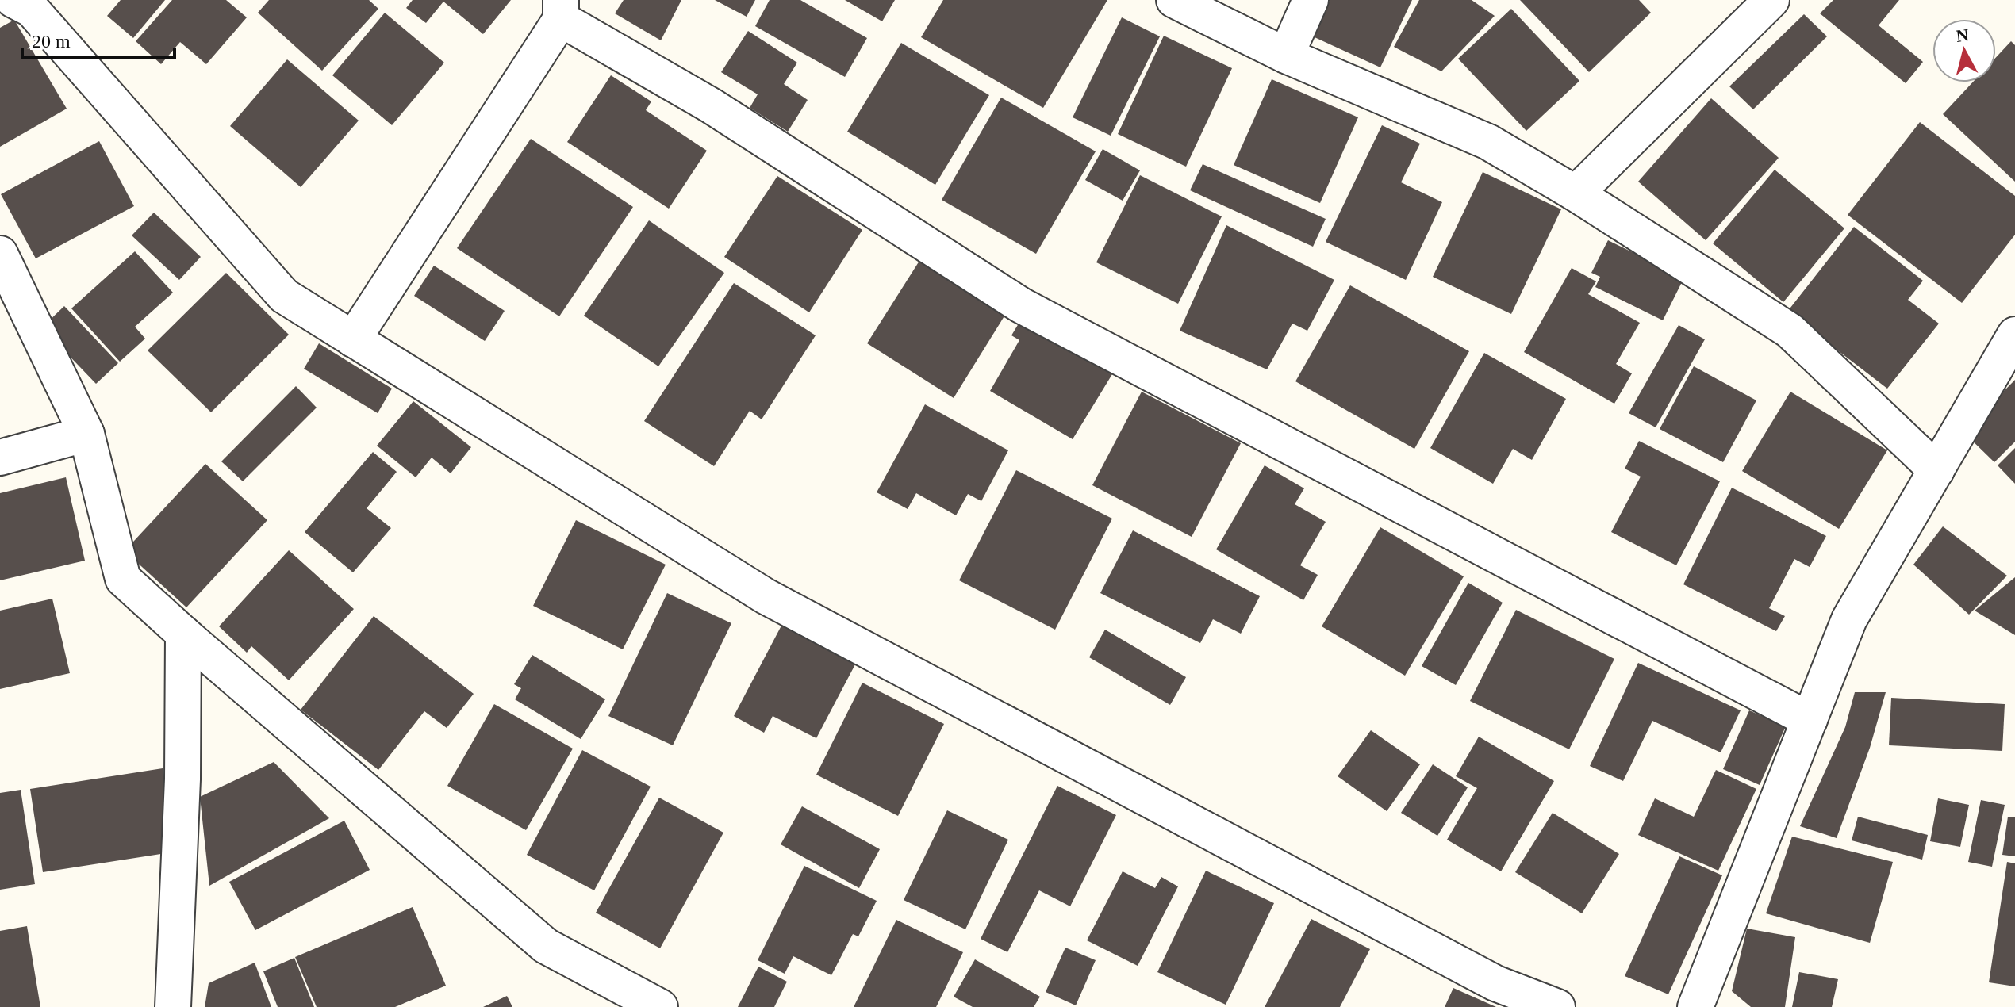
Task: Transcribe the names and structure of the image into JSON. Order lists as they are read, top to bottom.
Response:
{
  "scale_bar": "20 m",
  "north": "top"
}
